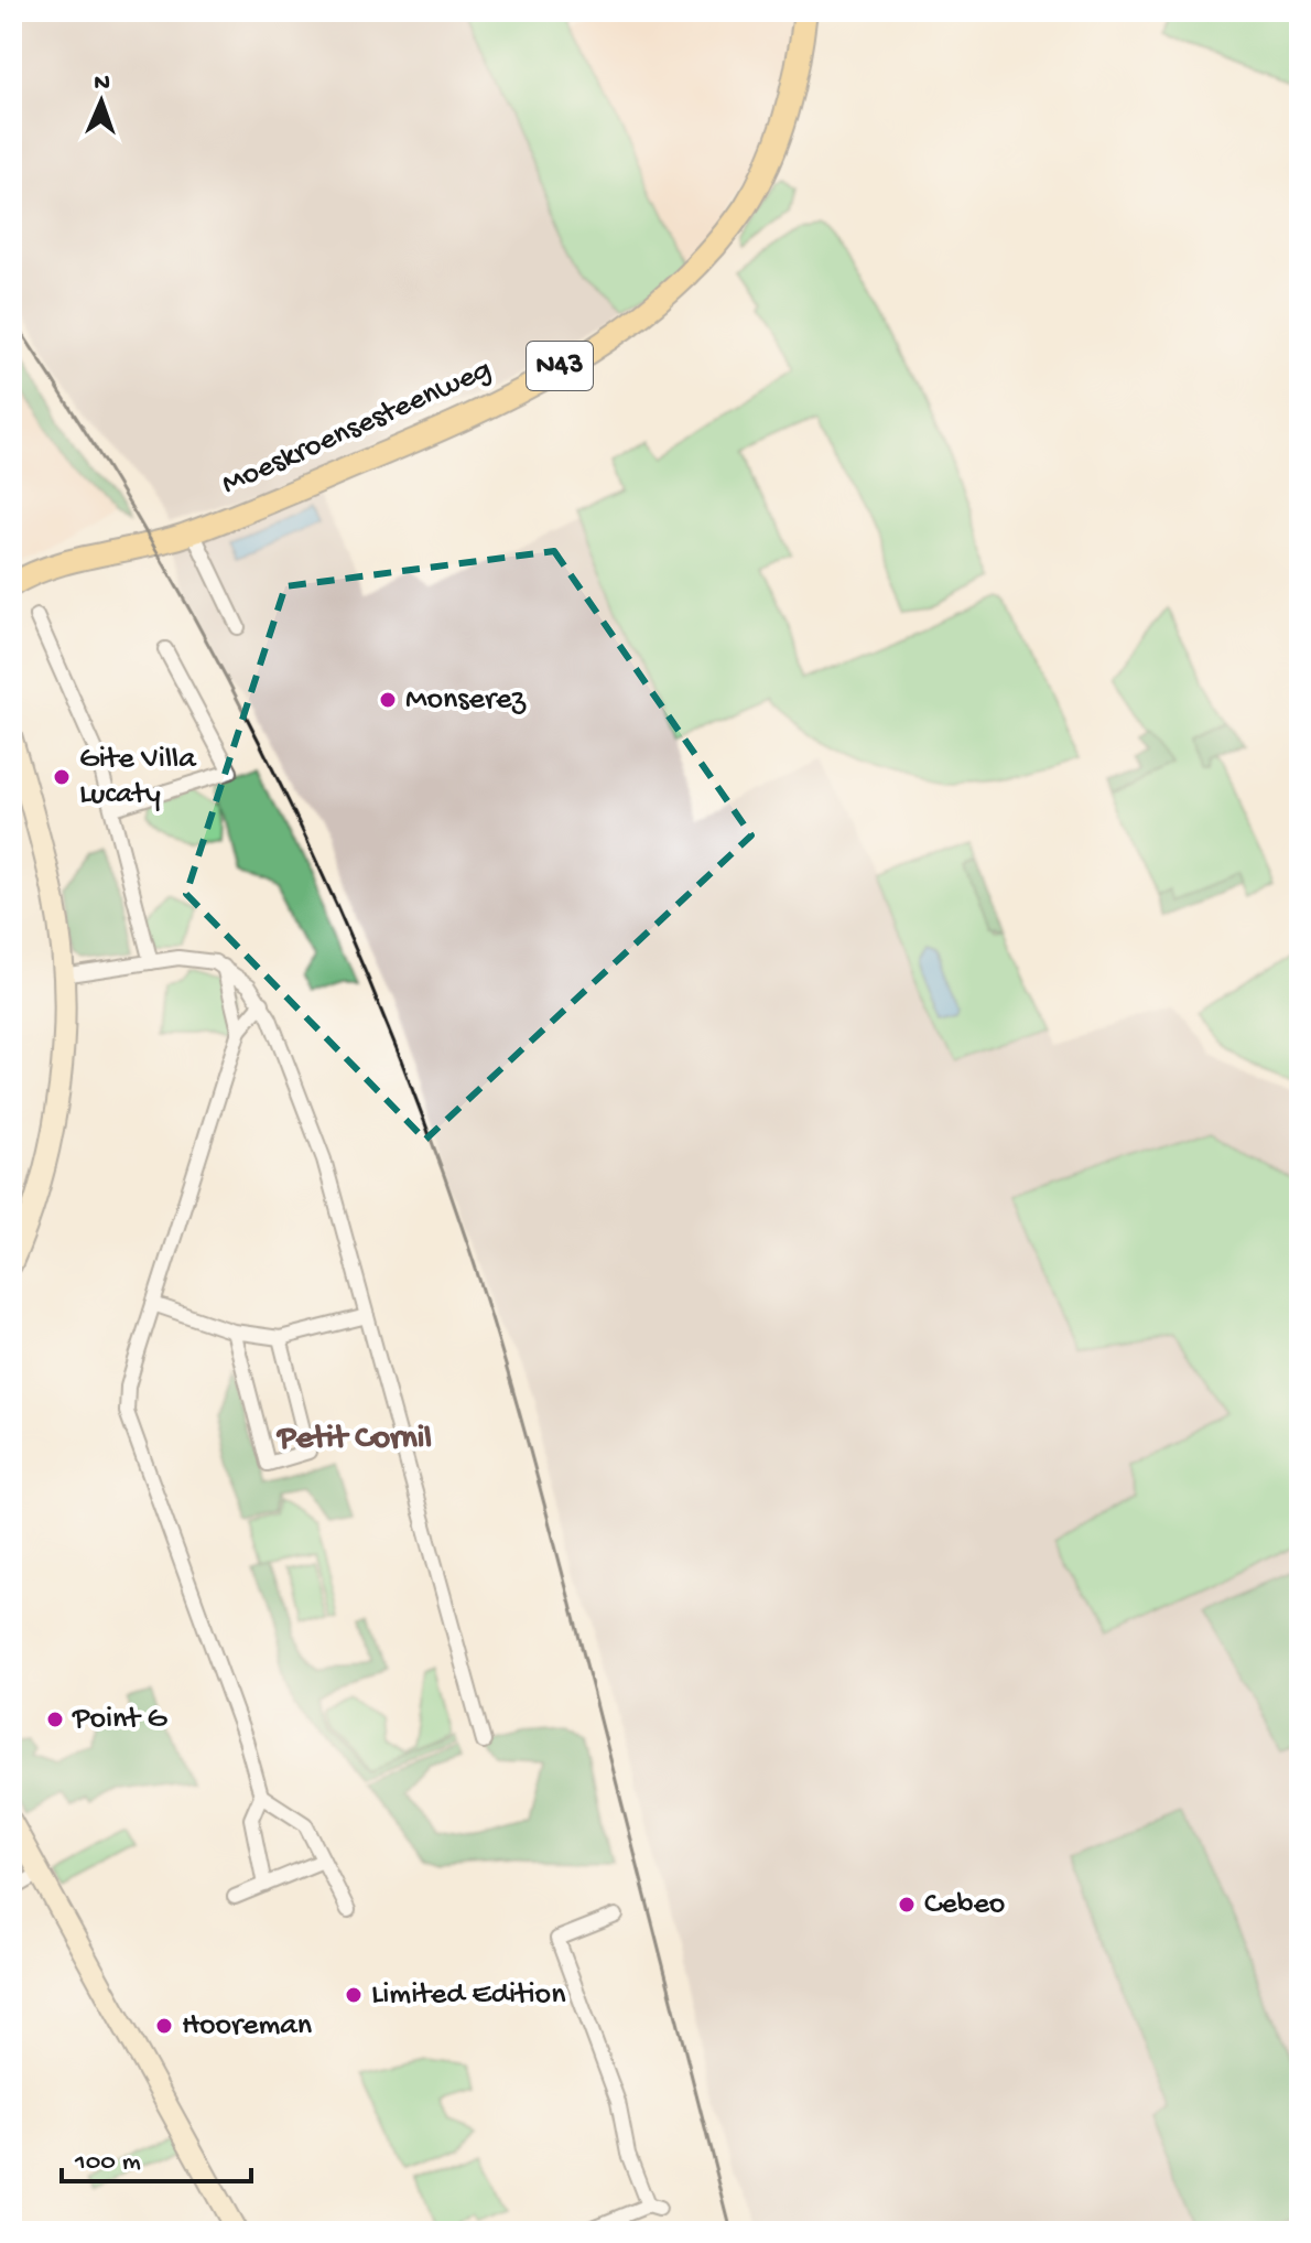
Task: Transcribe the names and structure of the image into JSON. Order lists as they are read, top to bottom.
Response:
{
  "streets": {
    "main road": ["N43", "Moeskroensesteenweg"]
  },
  "districts": ["Petit Cornil"],
  "places": [
    "Monserez",
    "Gite Villa Lucaty",
    "Point G",
    "Cebeo",
    "Limited Edition",
    "Hooreman"
  ],
  "scale_bar": "100 m",
  "north": "top"
}
